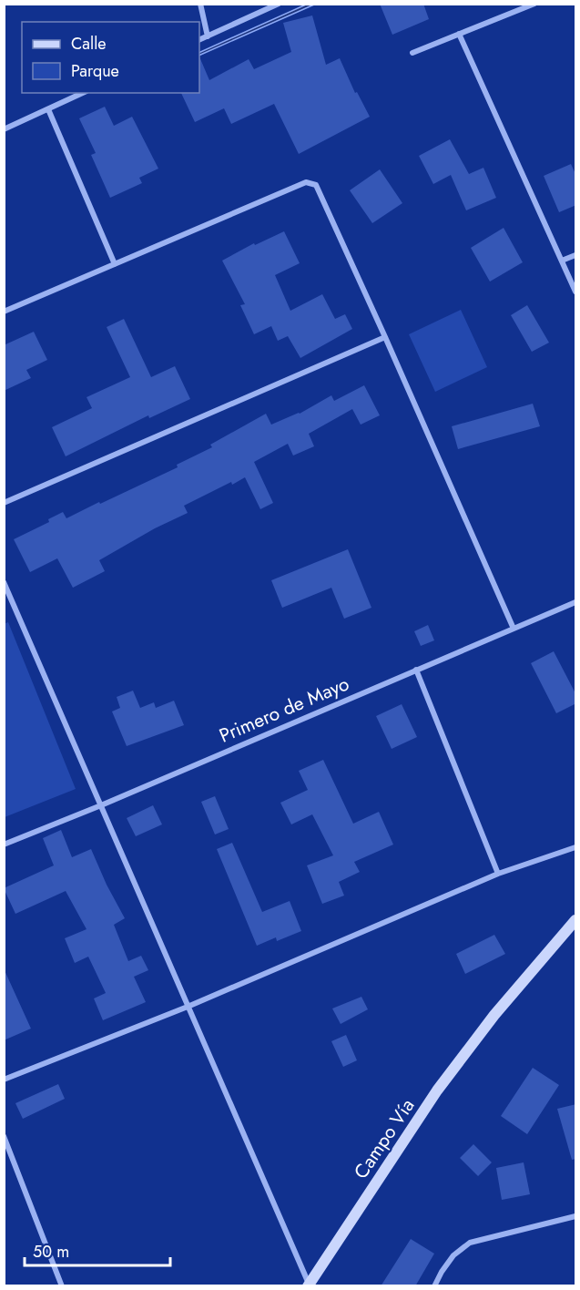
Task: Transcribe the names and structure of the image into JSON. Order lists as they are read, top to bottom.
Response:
{
  "streets": {
    "street": ["Primero de Mayo", "Campo Vía"]
  },
  "legend": ["Calle", "Parque"],
  "scale_bar": "50 m"
}
